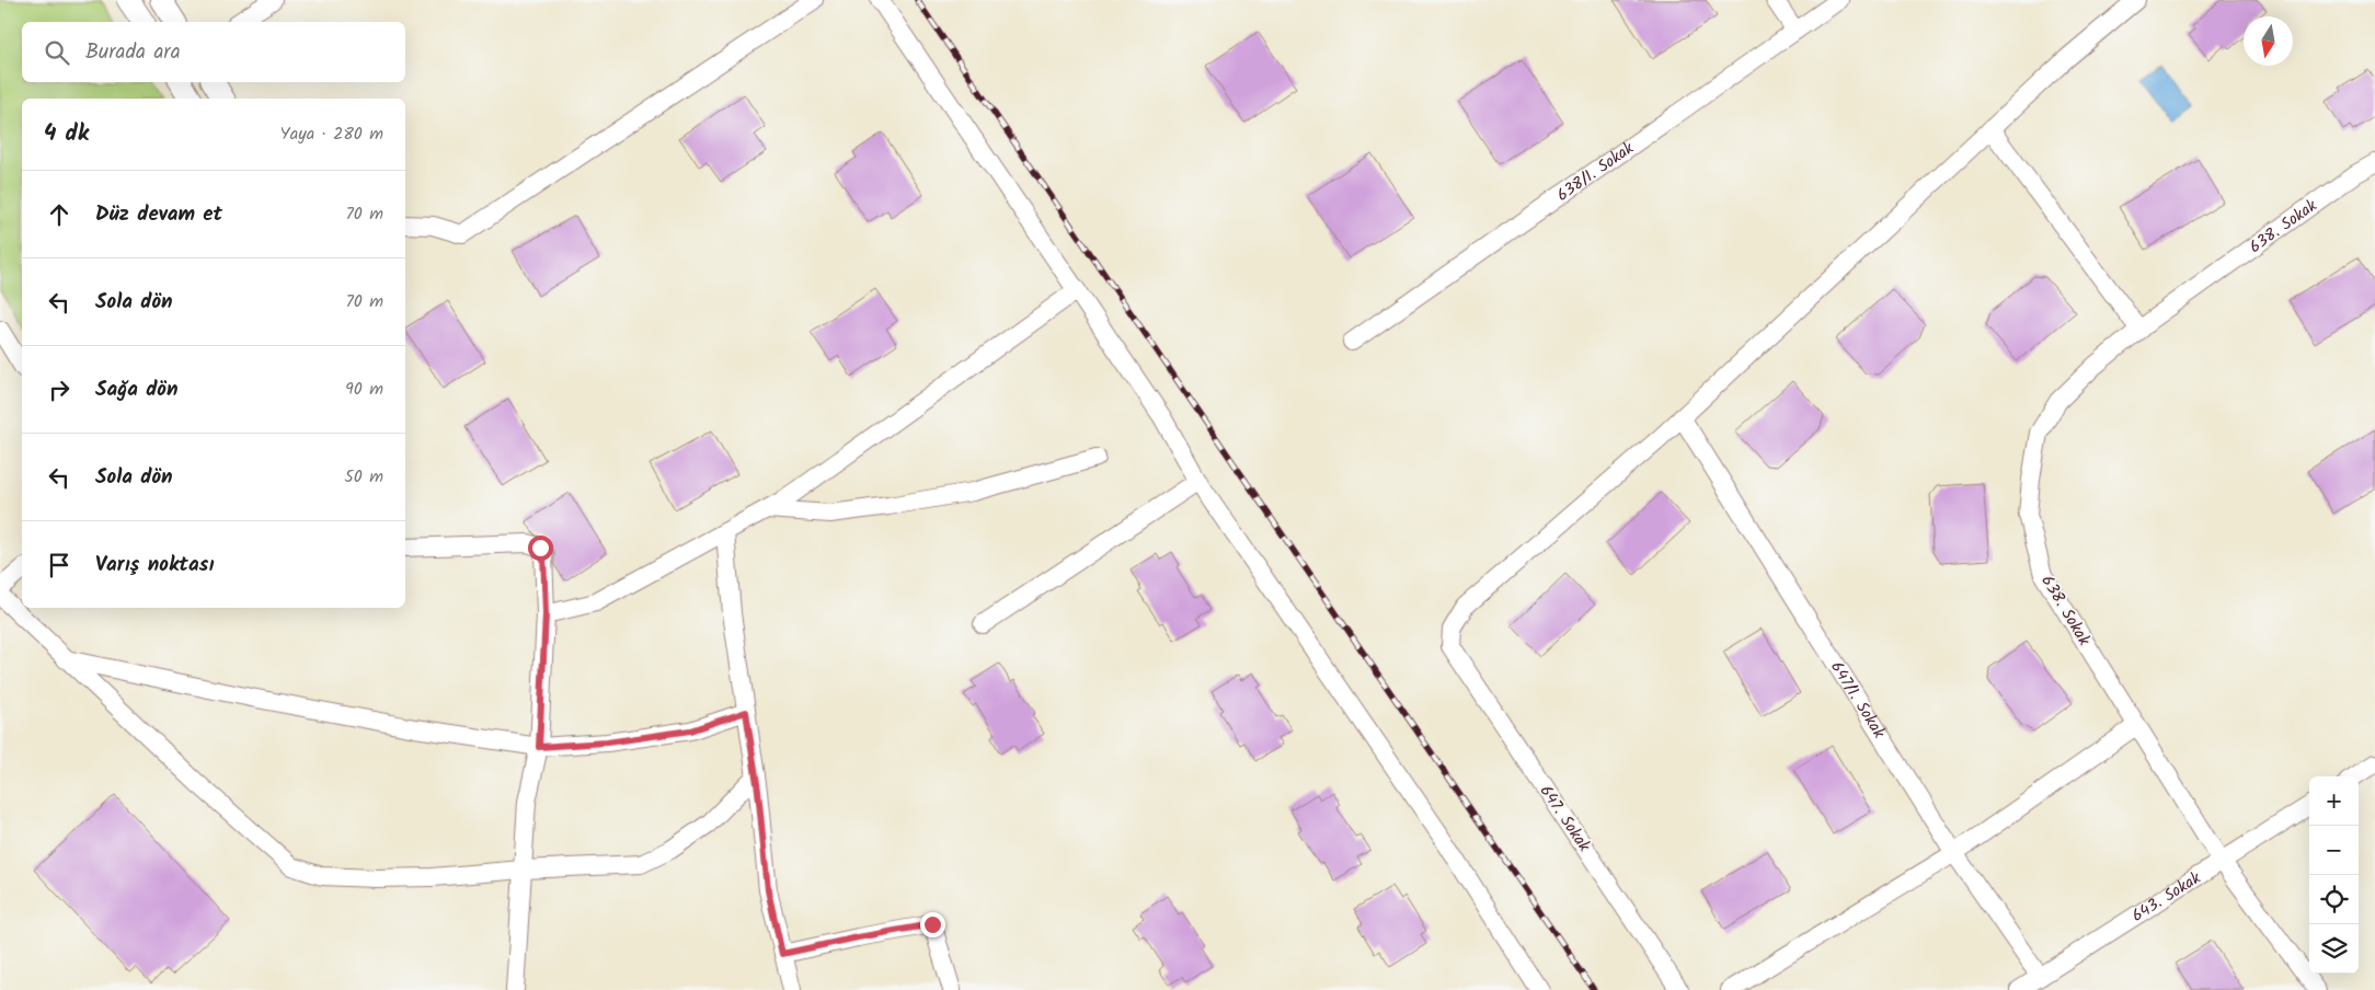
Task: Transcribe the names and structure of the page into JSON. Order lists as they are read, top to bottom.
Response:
{
  "streets": {
    "street": [
      "638/1. Sokak",
      "638. Sokak",
      "647/1. Sokak",
      "647. Sokak",
      "643. Sokak"
    ]
  },
  "crossings": [
    ["638. Sokak", "643. Sokak"],
    ["647/1. Sokak", "647. Sokak"],
    ["647/1. Sokak", "643. Sokak"]
  ],
  "north": "bottom",
  "page": {
    "search": "Burada ara",
    "heading": ["4 dk", "Yaya · 280 m"],
    "list": [
      ["Düz devam et", "70 m"],
      ["Sola dön", "70 m"],
      ["Sağa dön", "90 m"],
      ["Sola dön", "50 m"],
      "Varış noktası"
    ],
    "map_buttons": ["+", "−"]
  }
}
